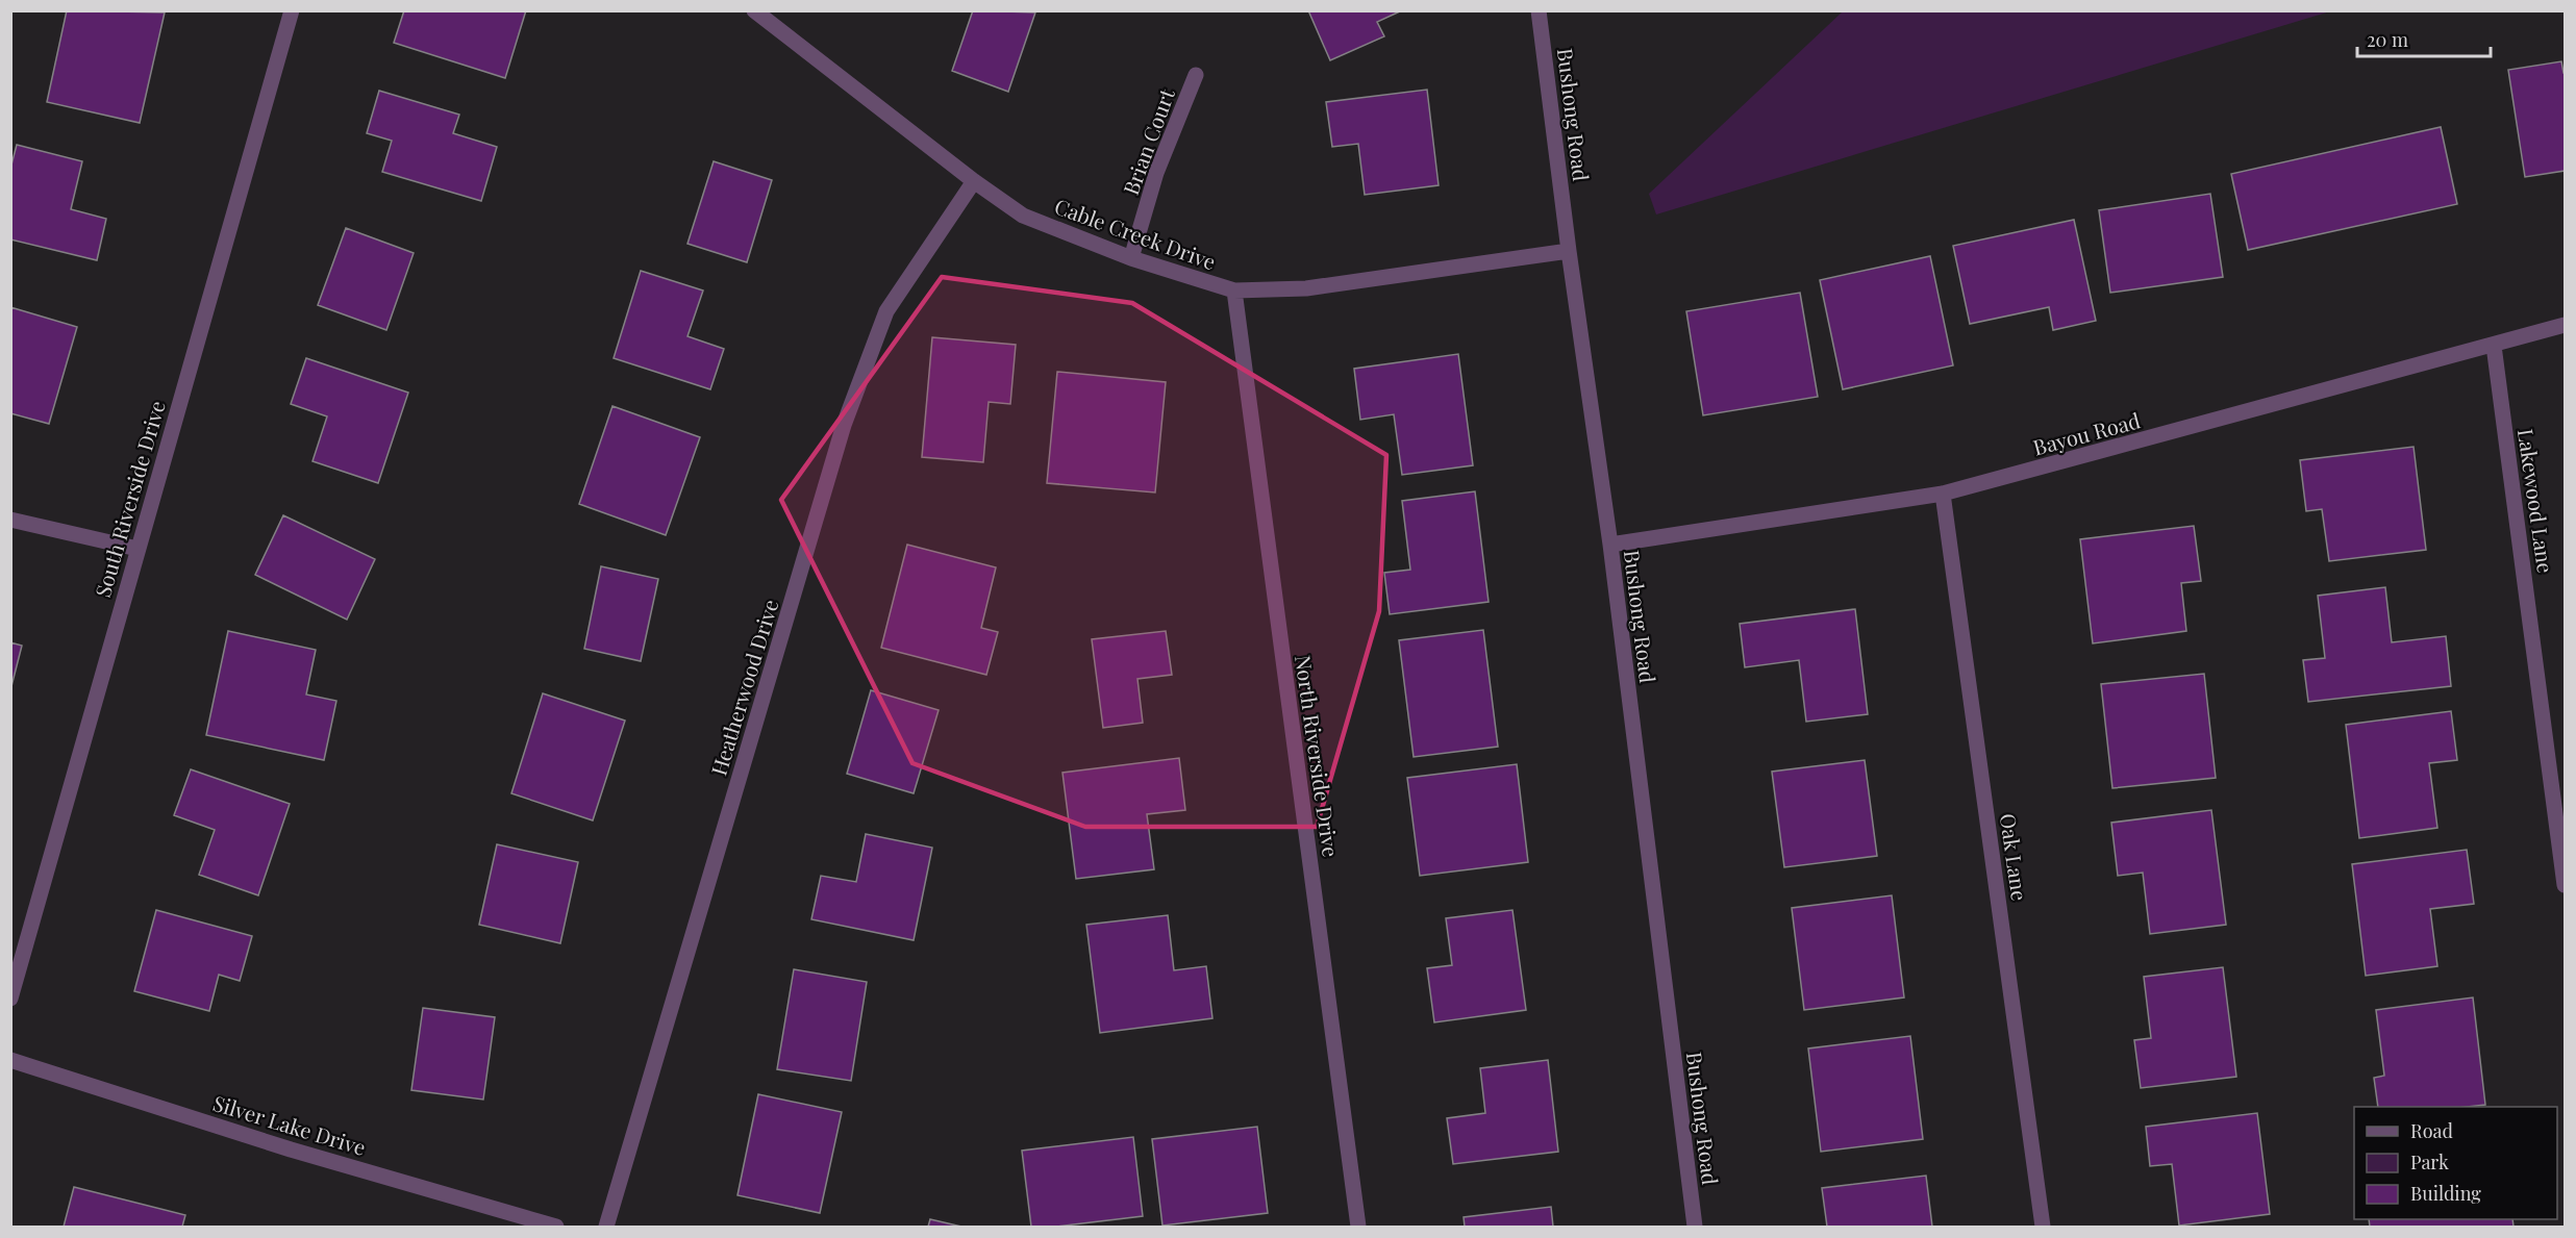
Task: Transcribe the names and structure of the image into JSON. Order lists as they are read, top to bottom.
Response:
{
  "streets": {
    "street": [
      "Bushong Road",
      "Brian Court",
      "Cable Creek Drive",
      "Bayou Road",
      "South Riverside Drive",
      "Lakewood Lane",
      "Heatherwood Drive",
      "North Riverside Drive",
      "Oak Lane",
      "Silver Lake Drive"
    ]
  },
  "crossings": [
    ["Bushong Road", "Cable Creek Drive"],
    ["Bushong Road", "Bayou Road"],
    ["Brian Court", "Cable Creek Drive"],
    ["Cable Creek Drive", "Heatherwood Drive"],
    ["Cable Creek Drive", "North Riverside Drive"],
    ["Bayou Road", "Lakewood Lane"],
    ["Bayou Road", "Oak Lane"]
  ],
  "legend": ["Road", "Park", "Building"],
  "scale_bar": "20 m"
}
